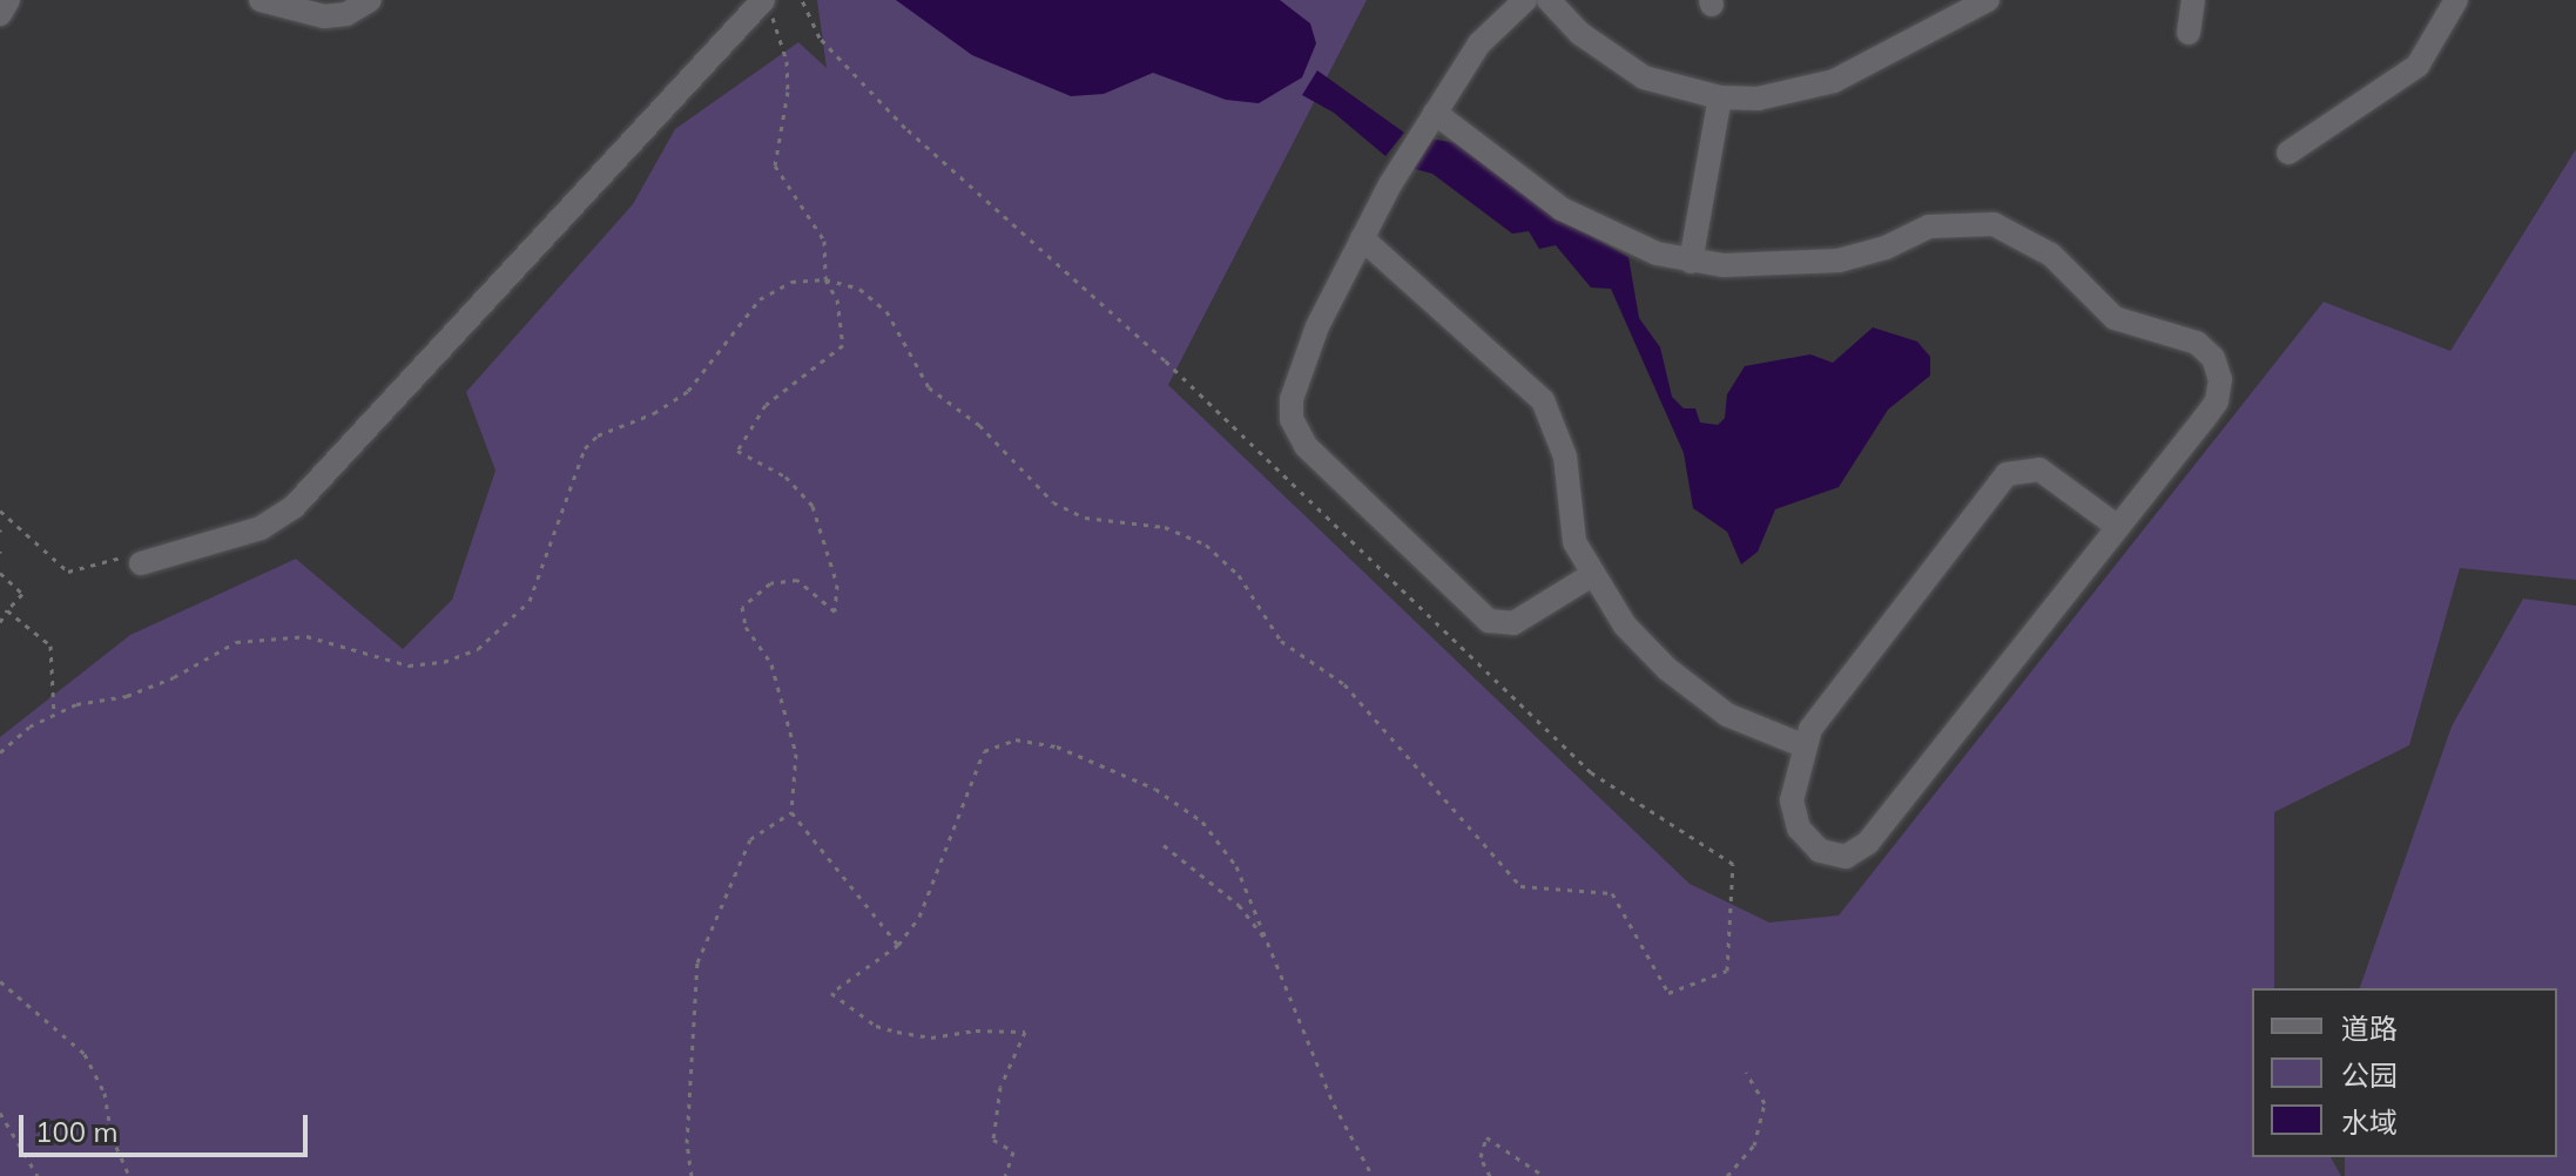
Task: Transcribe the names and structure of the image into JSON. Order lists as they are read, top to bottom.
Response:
{
  "legend": ["道路", "公园", "水域"],
  "scale_bar": "100 m"
}
